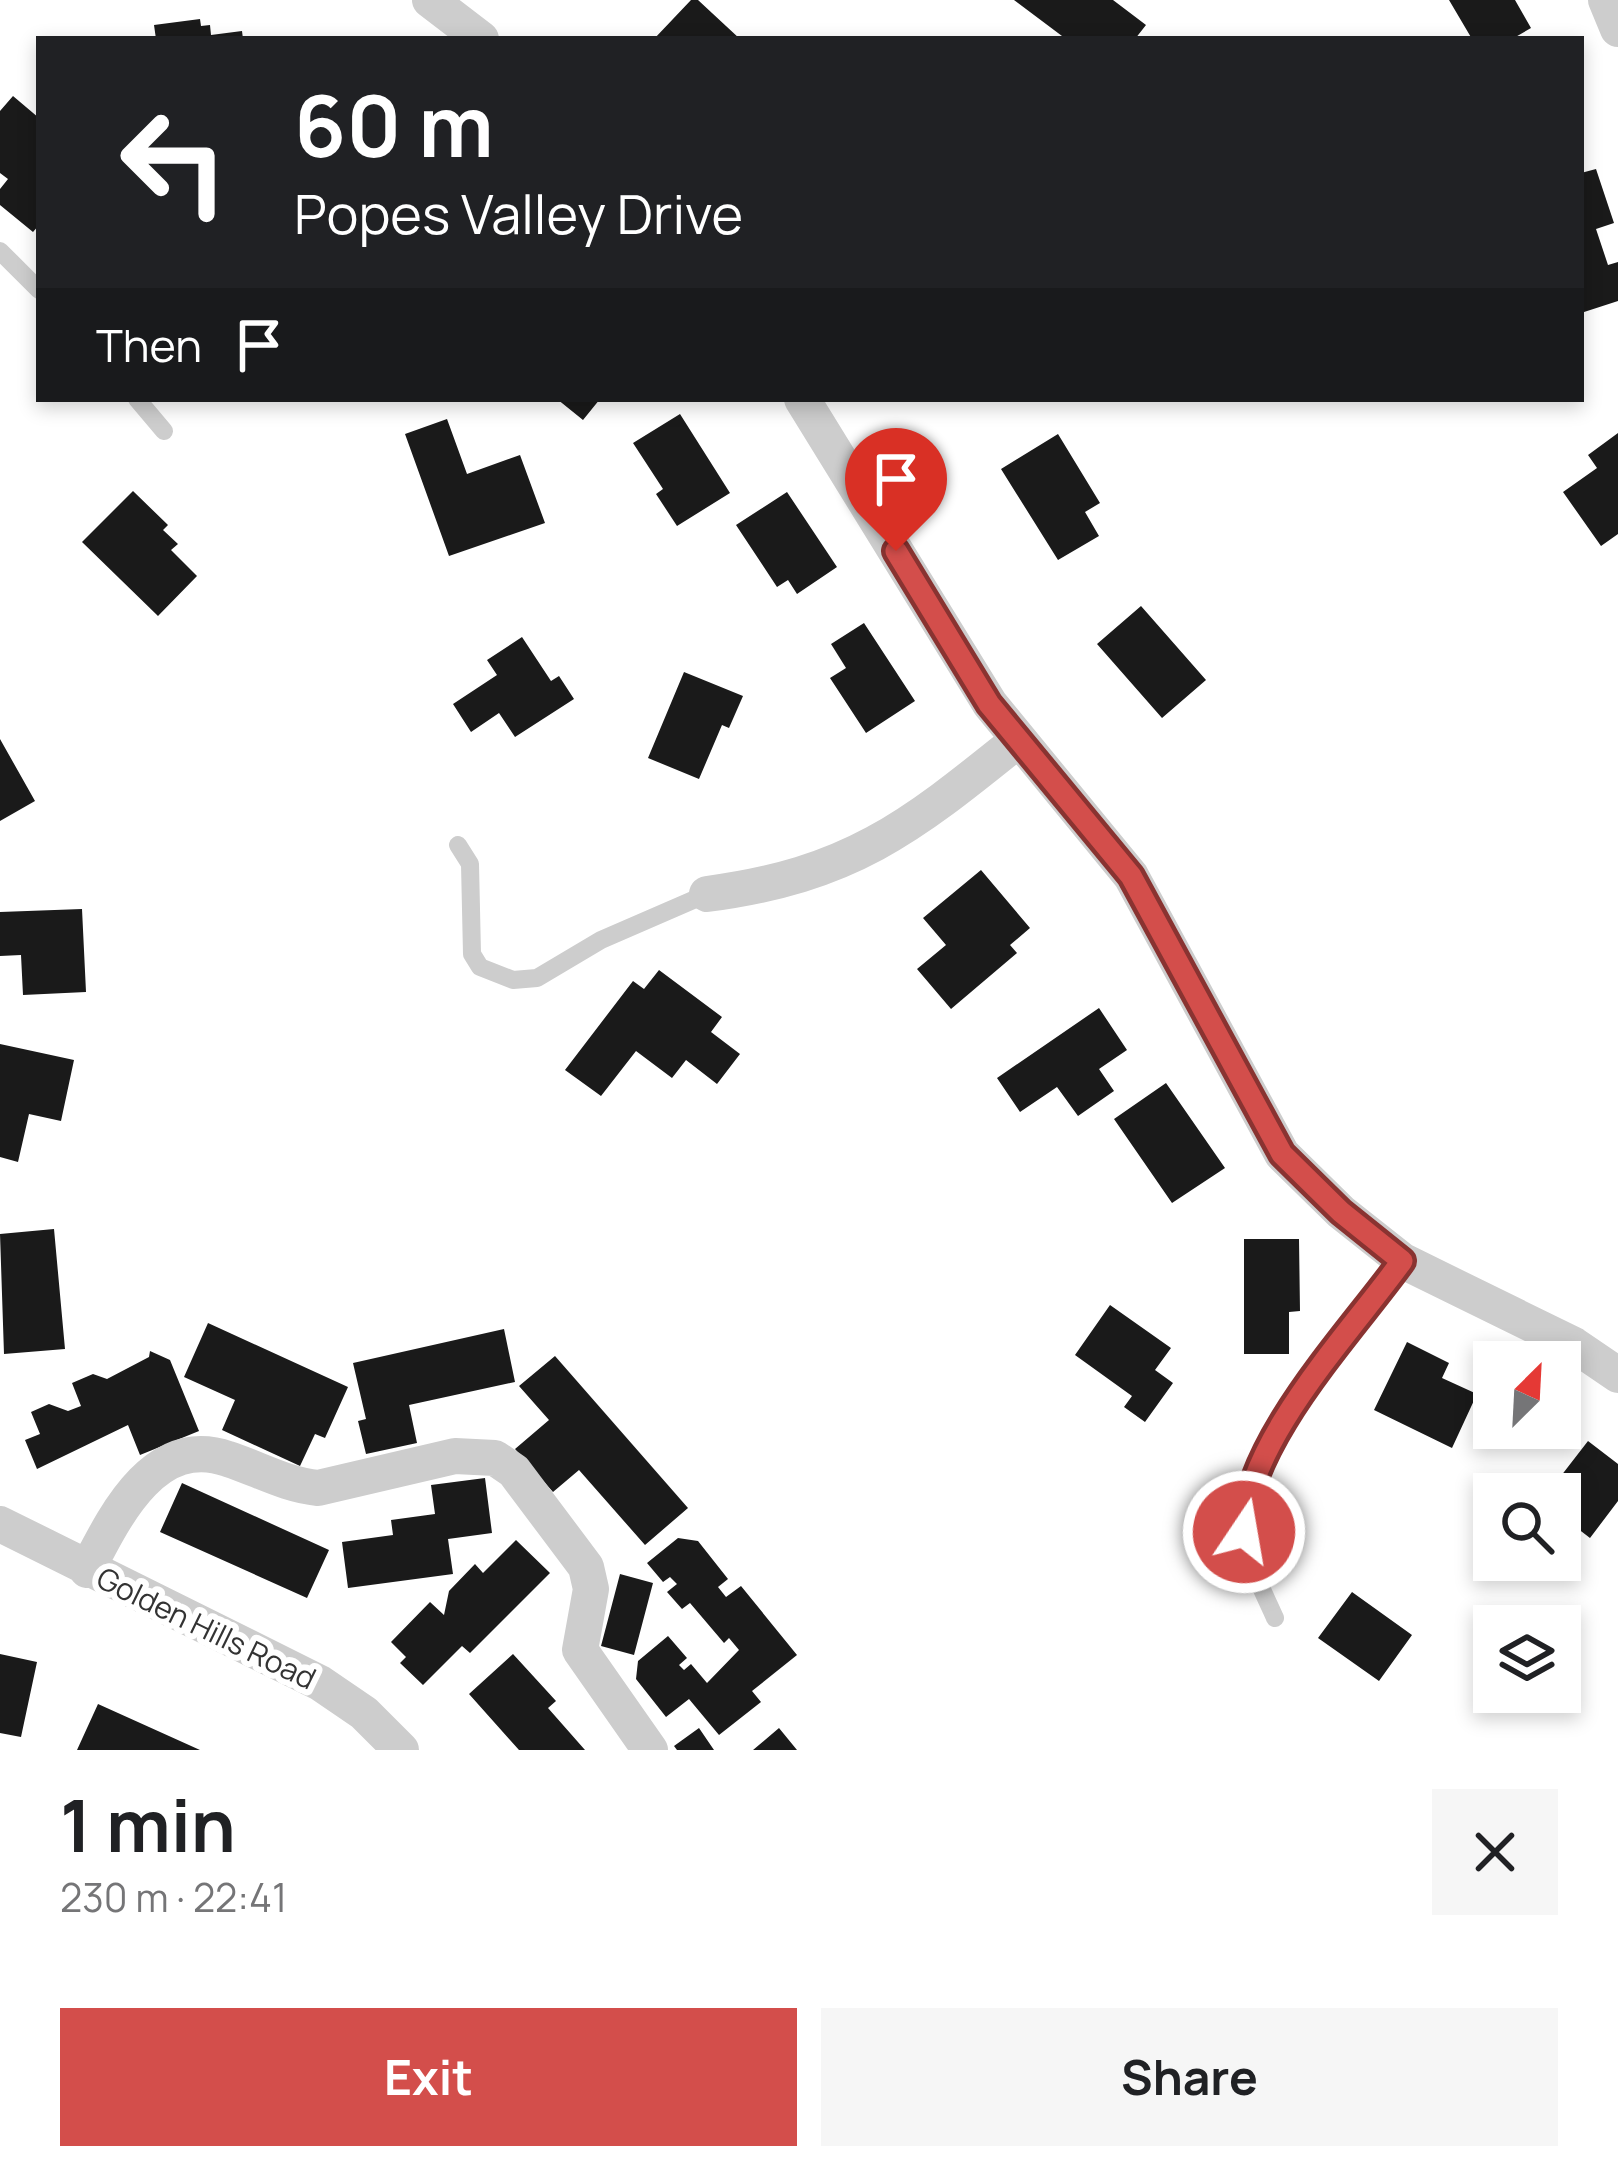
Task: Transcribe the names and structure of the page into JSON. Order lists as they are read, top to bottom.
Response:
{
  "streets": {
    "street": ["Golden Hills Road"]
  },
  "north": "top right",
  "page": {
    "turn": ["60 m", "Popes Valley Drive"],
    "then": "Then",
    "heading": ["1 min", "230 m · 22:41"],
    "buttons": ["Exit", "Share"]
  }
}
